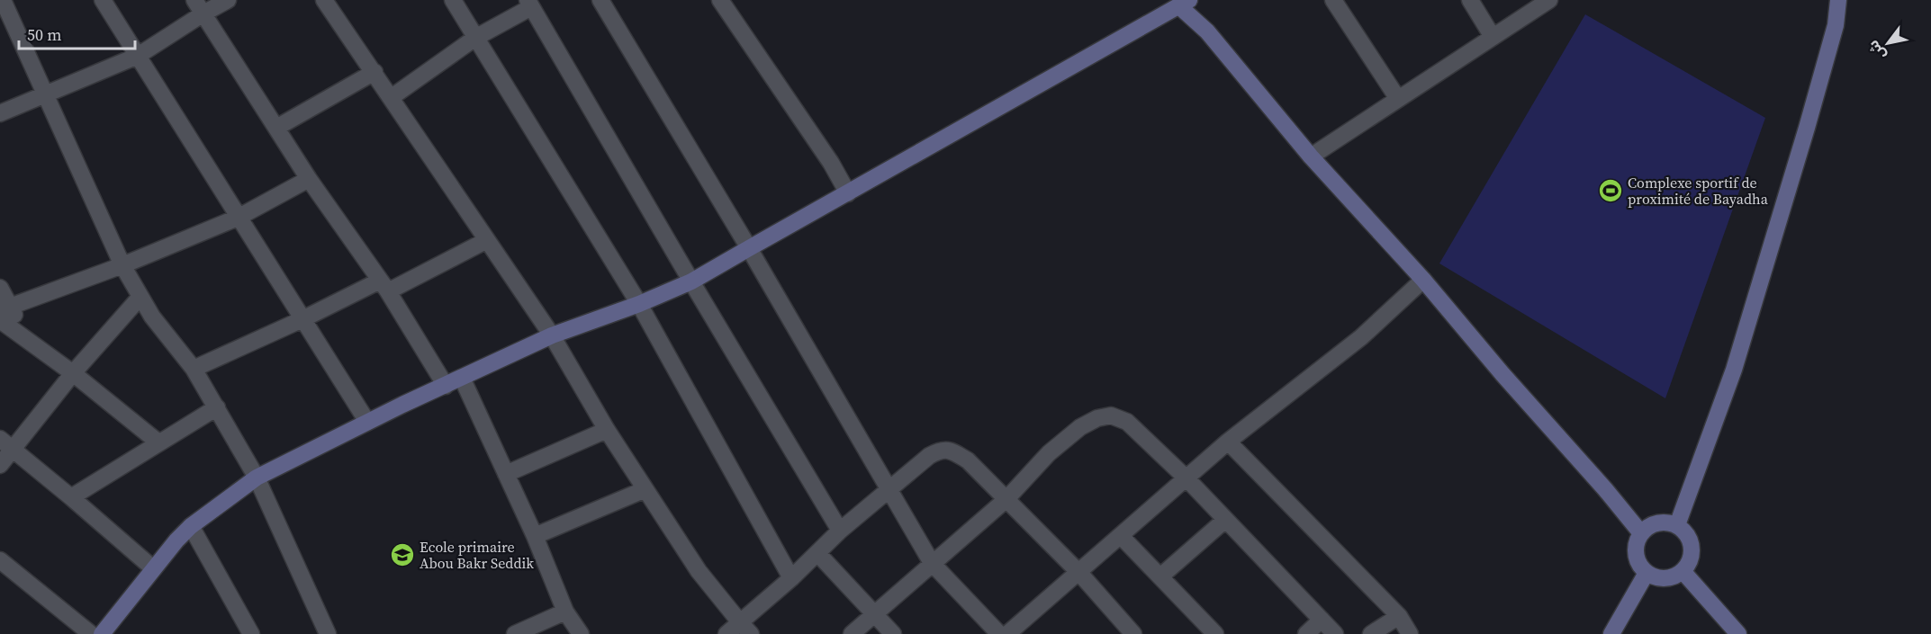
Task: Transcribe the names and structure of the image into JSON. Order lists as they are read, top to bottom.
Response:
{
  "places": {
    "sports": ["Complexe sportif de proximité de Bayadha"],
    "school or university": ["Ecole primaire Abou Bakr Seddik"]
  },
  "scale_bar": "50 m",
  "north": "bottom left"
}
